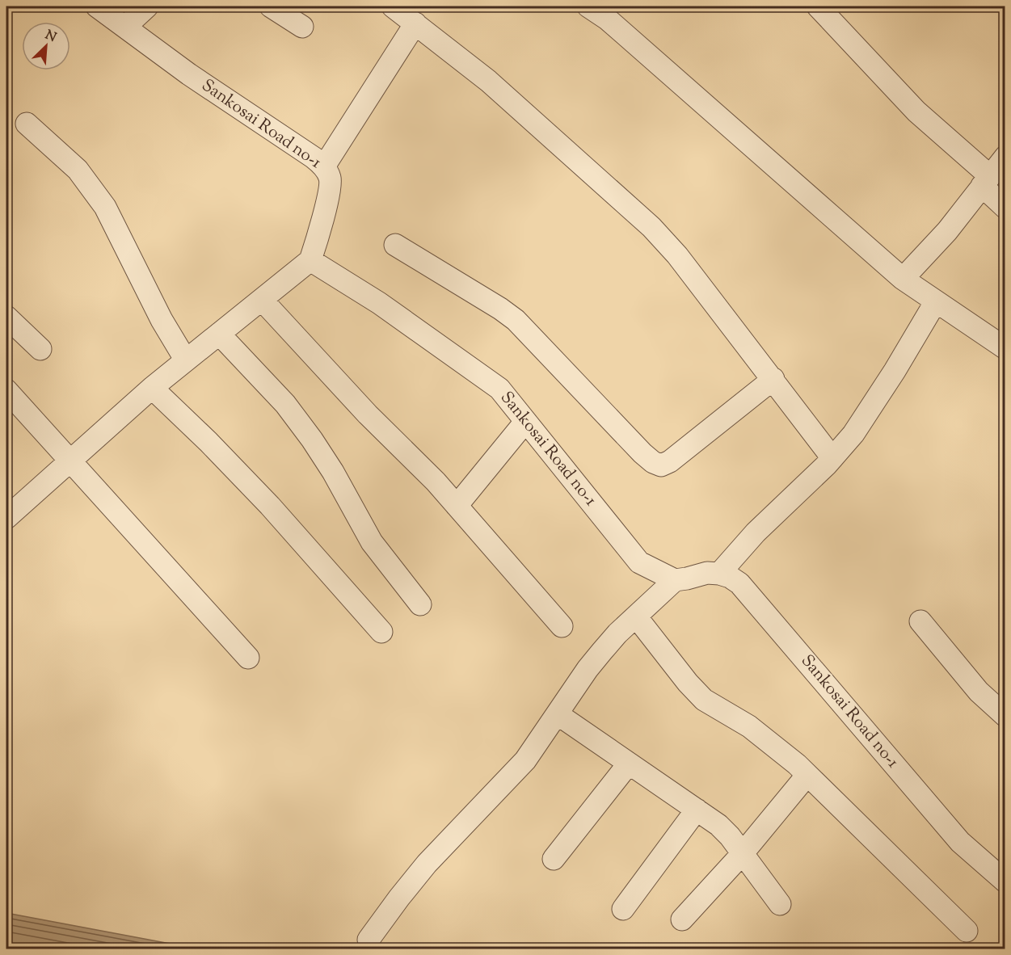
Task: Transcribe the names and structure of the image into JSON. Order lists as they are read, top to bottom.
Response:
{
  "streets": {
    "street": ["Sankosai Road no-1"]
  },
  "north": "top right"
}
